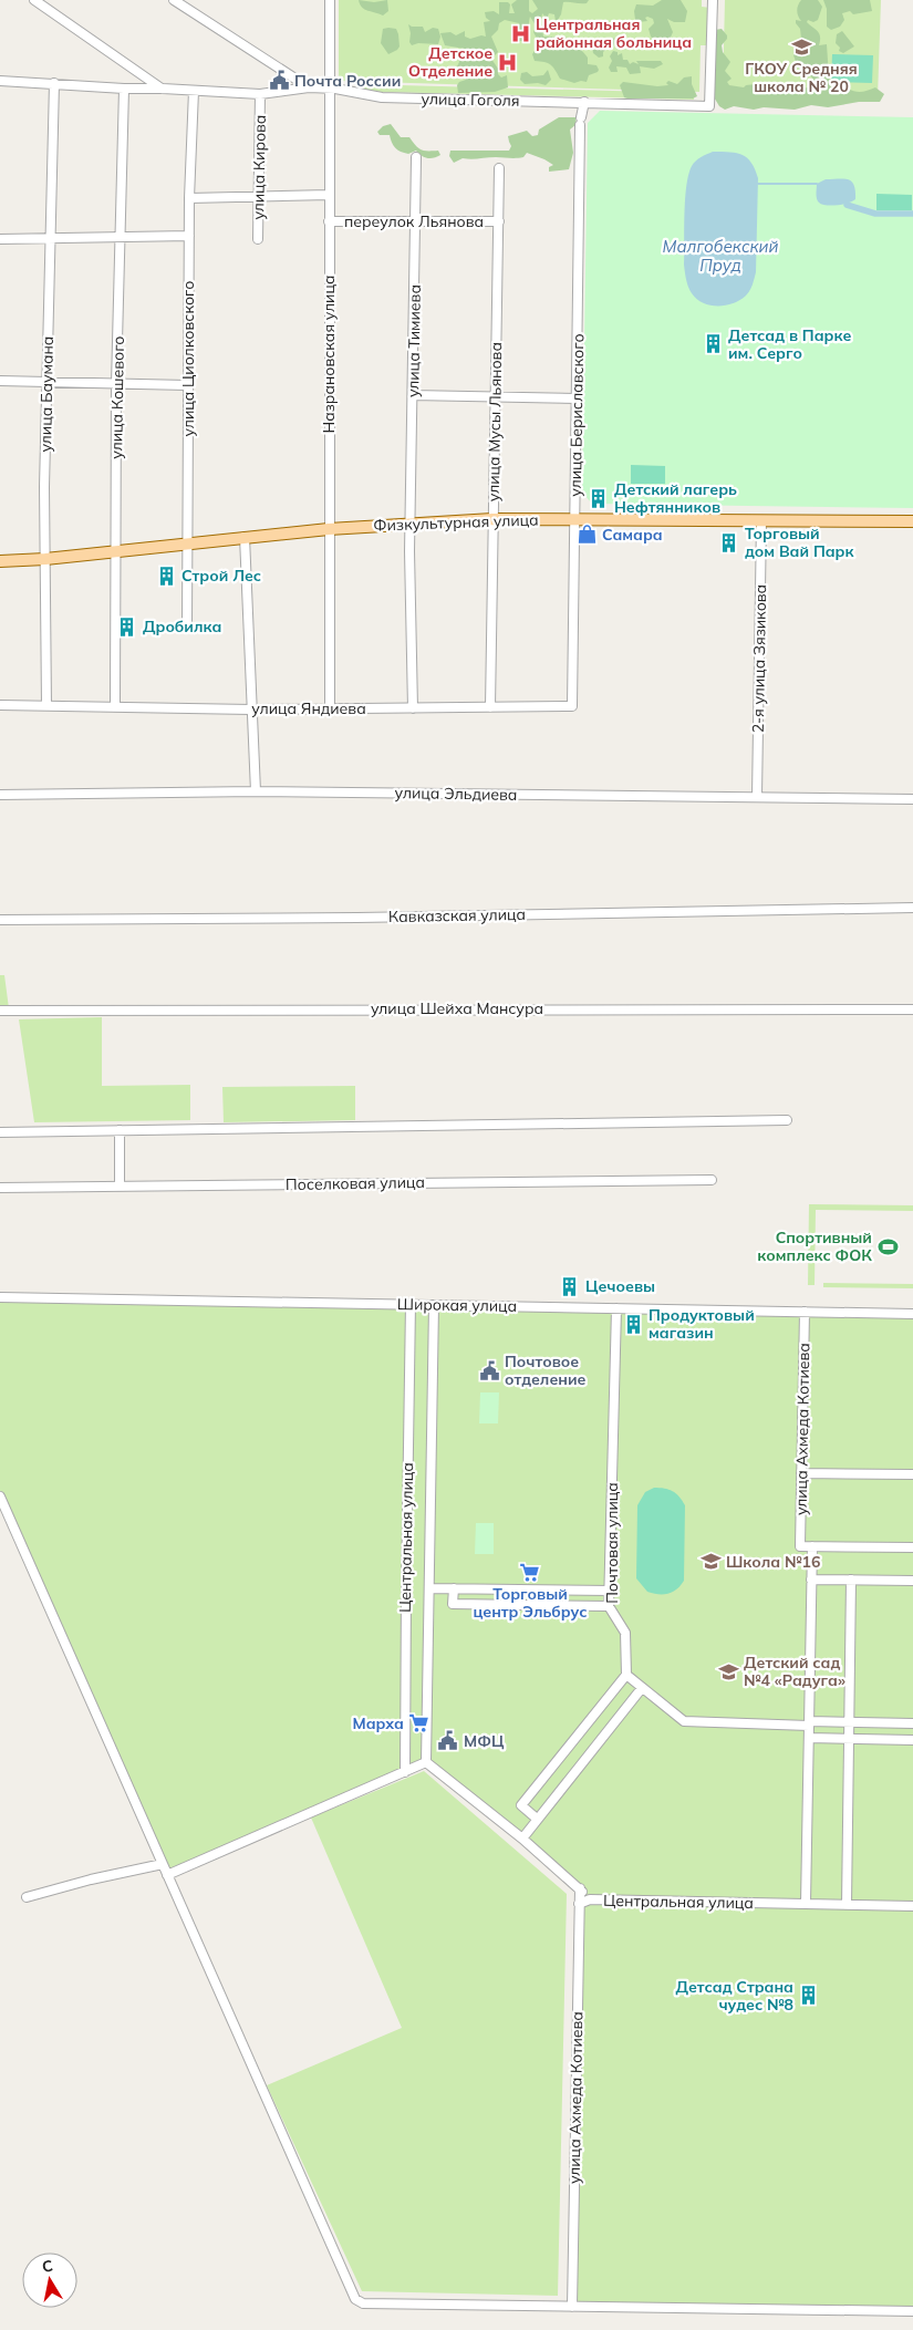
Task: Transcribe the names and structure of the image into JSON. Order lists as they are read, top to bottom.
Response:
{
  "streets": {
    "main road": ["Физкультурная улица"],
    "street": [
      "улица Гоголя",
      "улица Кирова",
      "переулок Льянова",
      "улица Тимиева",
      "Назрановская улица",
      "улица Циолковского",
      "улица Баумана",
      "улица Кошевого",
      "улица Бериславского",
      "улица Мусы Льянова",
      "2-я улица Зязикова",
      "улица Яндиева",
      "улица Эльдиева",
      "Кавказская улица",
      "улица Шейха Мансура",
      "Поселковая улица",
      "Широкая улица",
      "улица Ахмеда Котиева",
      "Центральная улица",
      "Почтовая улица"
    ]
  },
  "crossings": [
    ["улица Гоголя", "улица Кирова"],
    ["улица Гоголя", "Назрановская улица"],
    ["улица Гоголя", "улица Циолковского"],
    ["улица Гоголя", "улица Баумана"],
    ["улица Гоголя", "улица Кошевого"],
    ["улица Гоголя", "улица Бериславского"],
    ["переулок Льянова", "улица Тимиева"],
    ["переулок Льянова", "Назрановская улица"],
    ["переулок Льянова", "улица Мусы Льянова"],
    ["улица Тимиева", "Физкультурная улица"],
    ["улица Тимиева", "улица Яндиева"],
    ["Назрановская улица", "Физкультурная улица"],
    ["Назрановская улица", "улица Яндиева"],
    ["улица Циолковского", "Физкультурная улица"],
    ["улица Баумана", "Физкультурная улица"],
    ["улица Баумана", "улица Яндиева"],
    ["улица Кошевого", "Физкультурная улица"],
    ["улица Кошевого", "улица Яндиева"],
    ["улица Бериславского", "Физкультурная улица"],
    ["улица Бериславского", "улица Яндиева"],
    ["улица Мусы Льянова", "Физкультурная улица"],
    ["улица Мусы Льянова", "улица Яндиева"],
    ["Физкультурная улица", "2-я улица Зязикова"],
    ["2-я улица Зязикова", "улица Эльдиева"],
    ["Широкая улица", "улица Ахмеда Котиева"],
    ["Широкая улица", "Центральная улица"],
    ["Широкая улица", "Почтовая улица"],
    ["улица Ахмеда Котиева", "Центральная улица"]
  ],
  "water": ["Малгобекский Пруд"],
  "places": {
    "hospital": ["Центральная районная больница", "Детское Отделение"],
    "school or university": ["ГКОУ Средняя школа № 20", "Школа №16", "Детский сад №4 «Радуга»"],
    "public building": ["Почта России", "Почтовое отделение", "МФЦ"],
    "building": [
      "Детсад в Парке им. Серго",
      "Детский лагерь Нефтянников",
      "Торговый дом Вай Парк",
      "Строй Лес",
      "Дробилка",
      "Цечоевы",
      "Продуктовый магазин",
      "Детсад Страна чудес №8"
    ],
    "shop": ["Самара"],
    "sports": ["Спортивный комплекс ФОК"],
    "supermarket": ["Торговый центр Эльбрус", "Марха"]
  },
  "north": "top"
}
